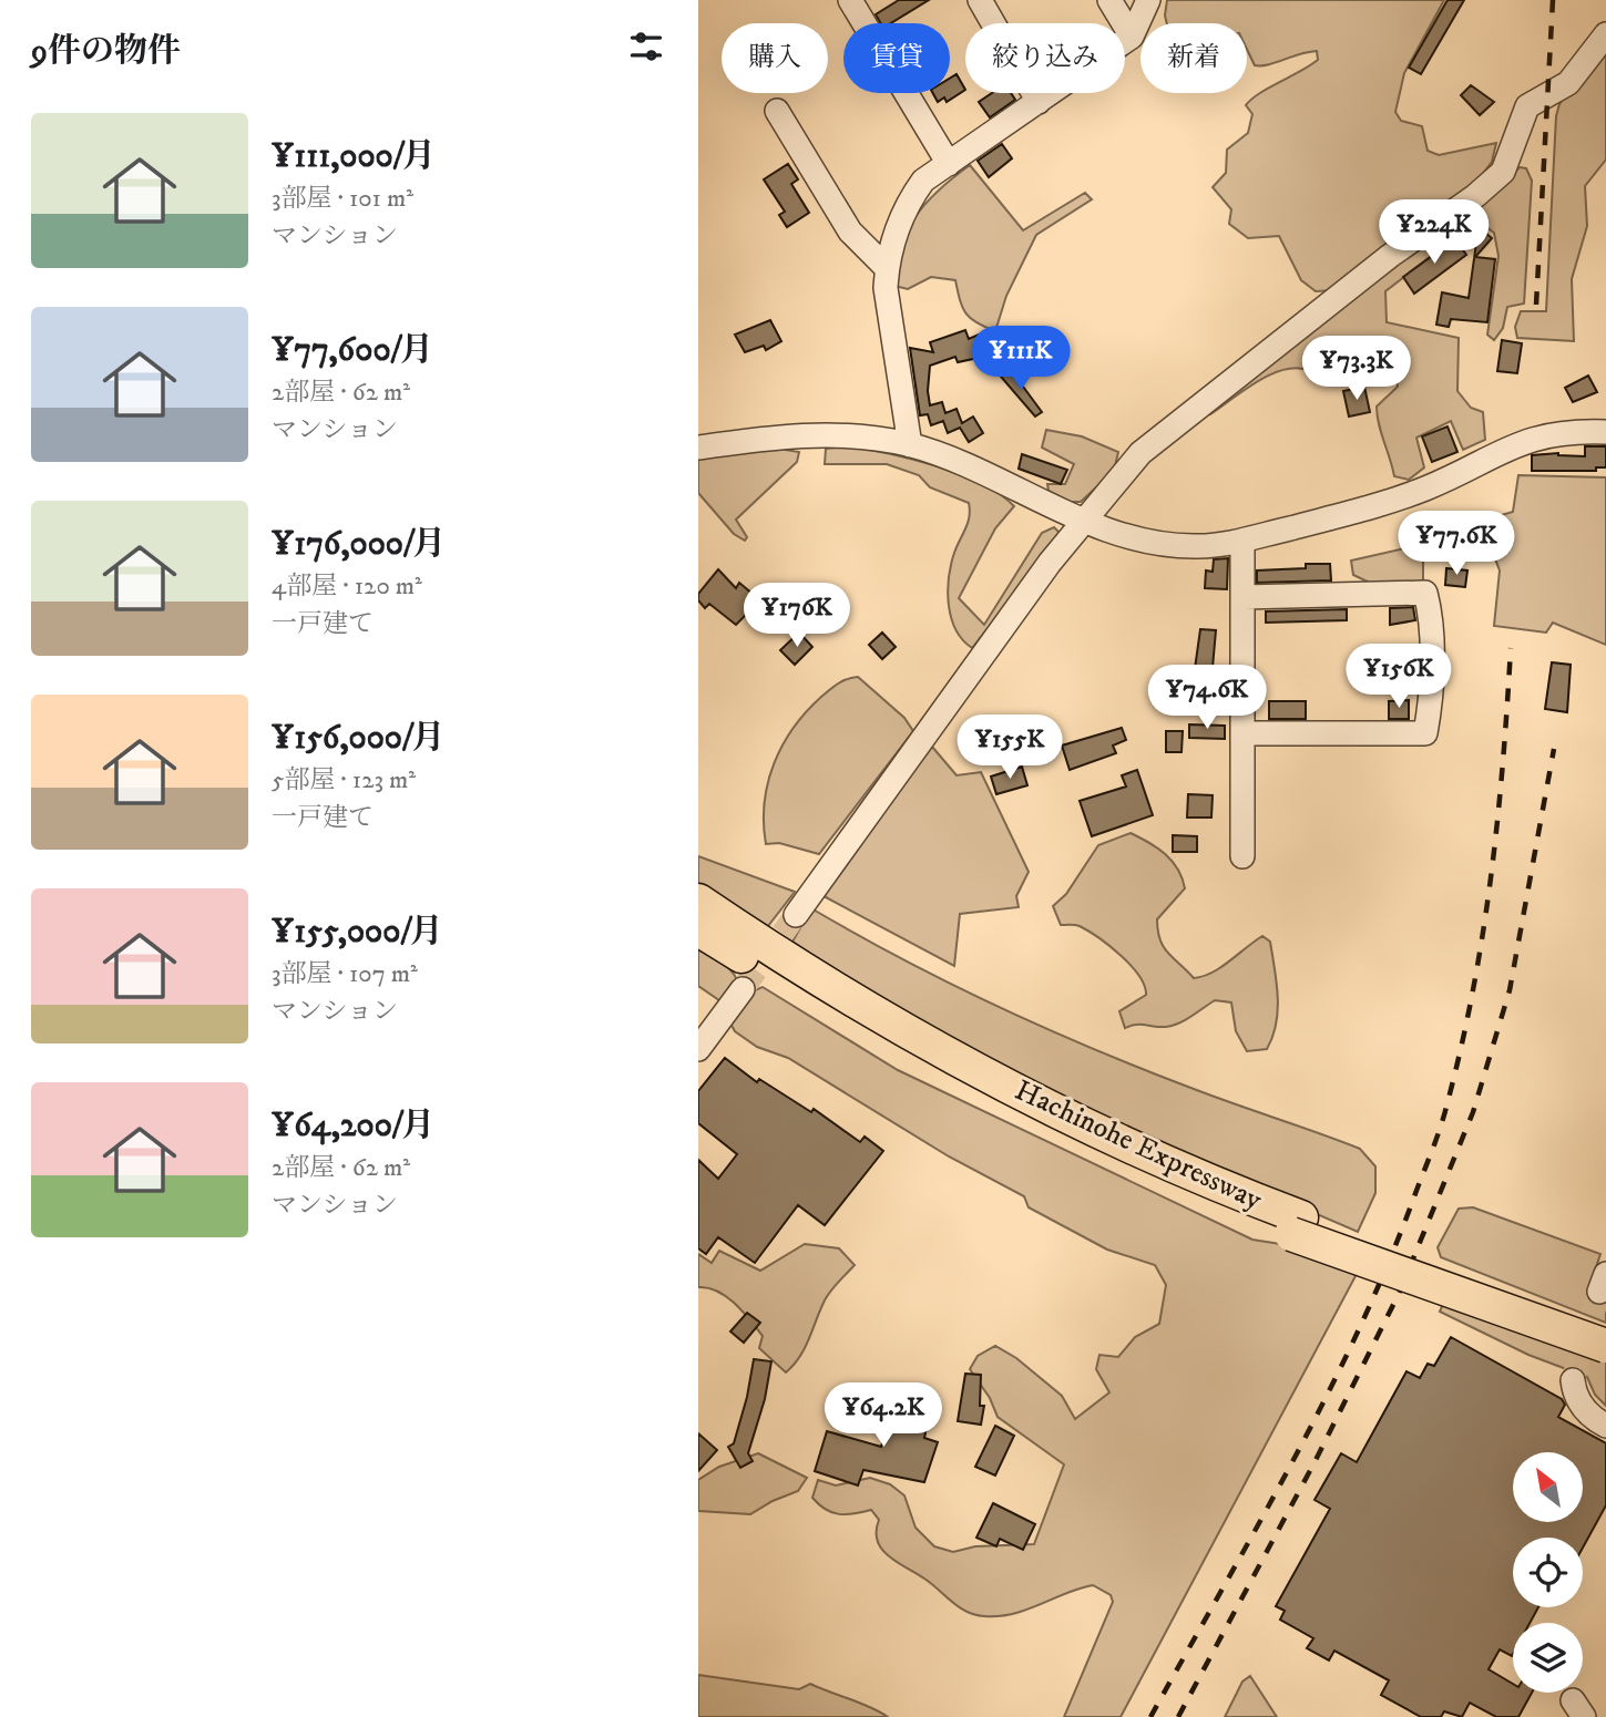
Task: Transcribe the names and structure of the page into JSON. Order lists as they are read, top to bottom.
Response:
{
  "streets": {
    "highway": ["Hachinohe Expressway"]
  },
  "north": "top left",
  "page": {
    "heading": "9件の物件",
    "chip": [
      "購入",
      "賃貸",
      "絞り込み",
      "新着"
    ],
    "list": [
      {
        "name": "¥111,000/月",
        "note": "3部屋 · 101 m² · マンション"
      },
      {
        "name": "¥77,600/月",
        "note": "2部屋 · 62 m² · マンション"
      },
      {
        "name": "¥176,000/月",
        "note": "4部屋 · 120 m² · 一戸建て"
      },
      {
        "name": "¥156,000/月",
        "note": "5部屋 · 123 m² · 一戸建て"
      },
      {
        "name": "¥155,000/月",
        "note": "3部屋 · 107 m² · マンション"
      },
      {
        "name": "¥64,200/月",
        "note": "2部屋 · 62 m² · マンション"
      }
    ],
    "price": [
      "¥224K",
      "¥111K",
      "¥73.3K",
      "¥77.6K",
      "¥176K",
      "¥156K",
      "¥74.6K",
      "¥155K",
      "¥64.2K"
    ]
  }
}
